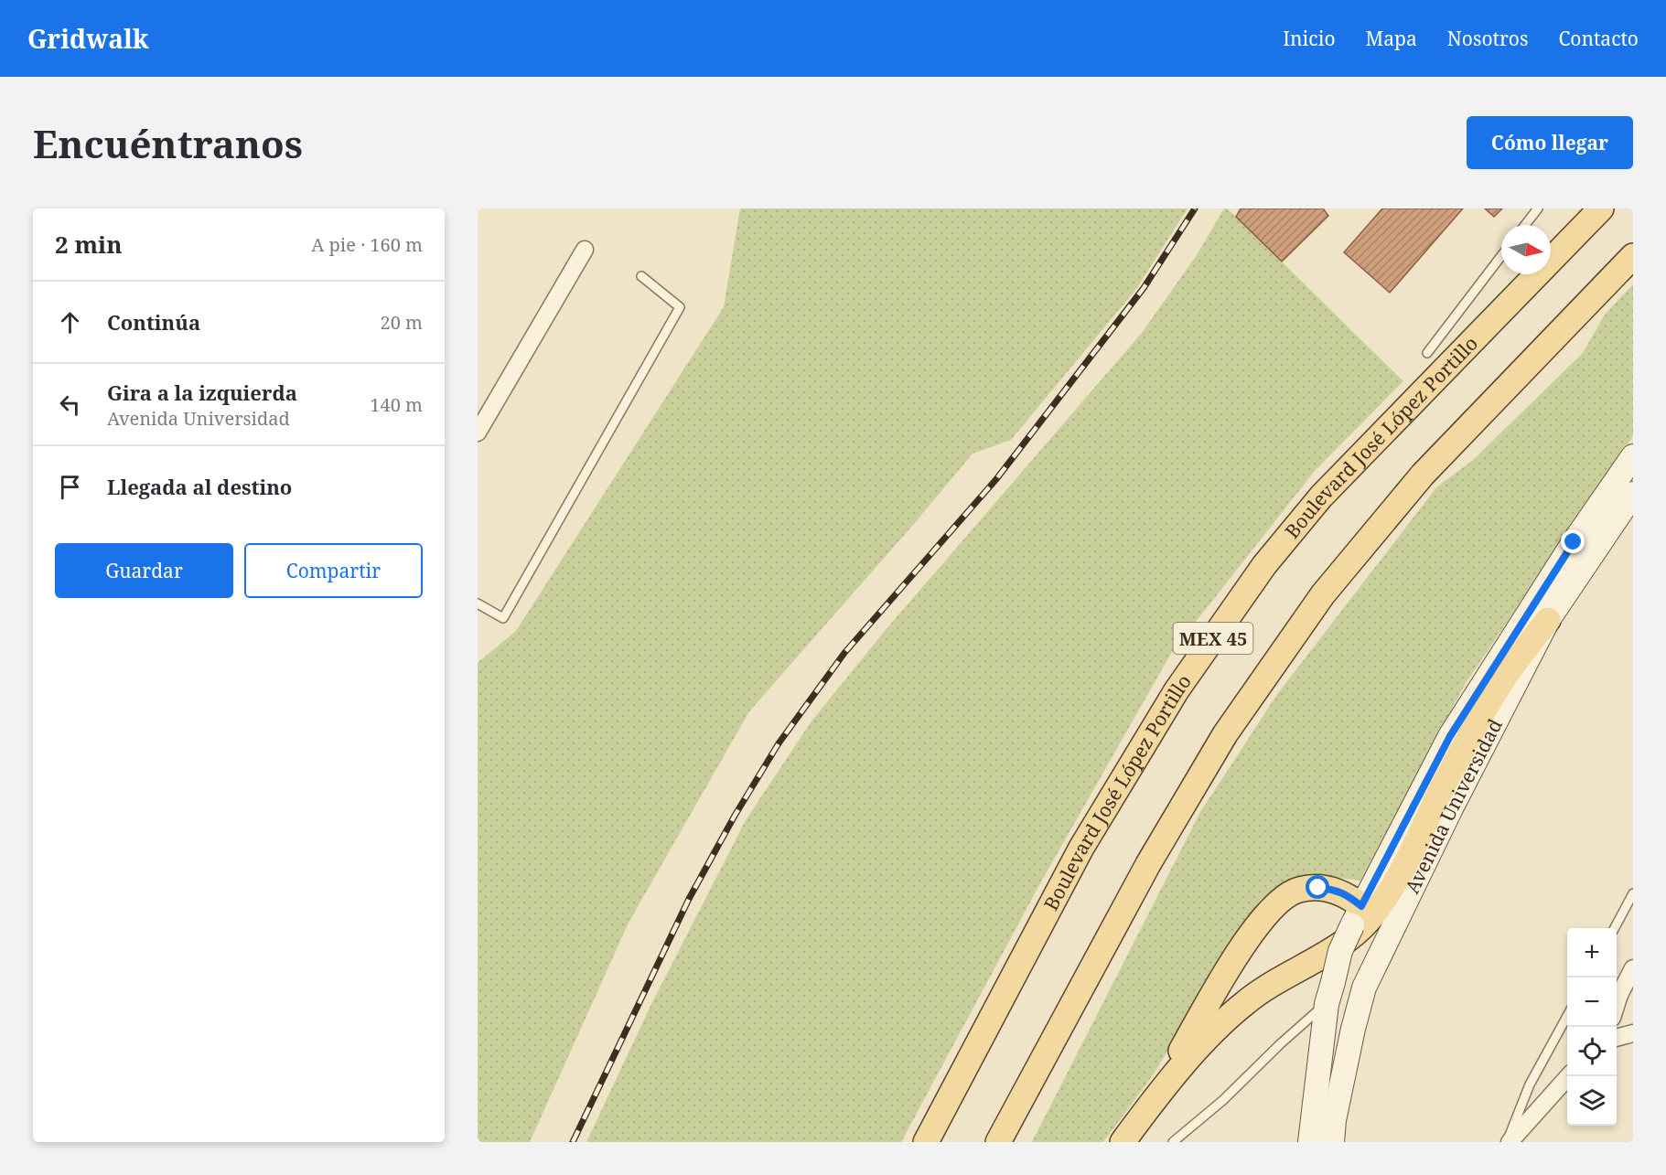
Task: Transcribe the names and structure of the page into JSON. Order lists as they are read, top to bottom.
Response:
{
  "streets": {
    "main road": ["Boulevard José López Portillo", "MEX 45"],
    "street": ["Avenida Universidad"]
  },
  "north": "right",
  "page": {
    "header": "Gridwalk",
    "nav": [
      "Inicio",
      "Mapa",
      "Nosotros",
      "Contacto"
    ],
    "buttons": [
      "Cómo llegar",
      ["Guardar", "Compartir"]
    ],
    "title": "Encuéntranos",
    "heading": ["2 min", "A pie · 160 m"],
    "list": [
      ["Continúa", "20 m"],
      ["Gira a la izquierda", "Avenida Universidad", "140 m"],
      "Llegada al destino"
    ],
    "map_buttons": ["+", "−"]
  }
}
